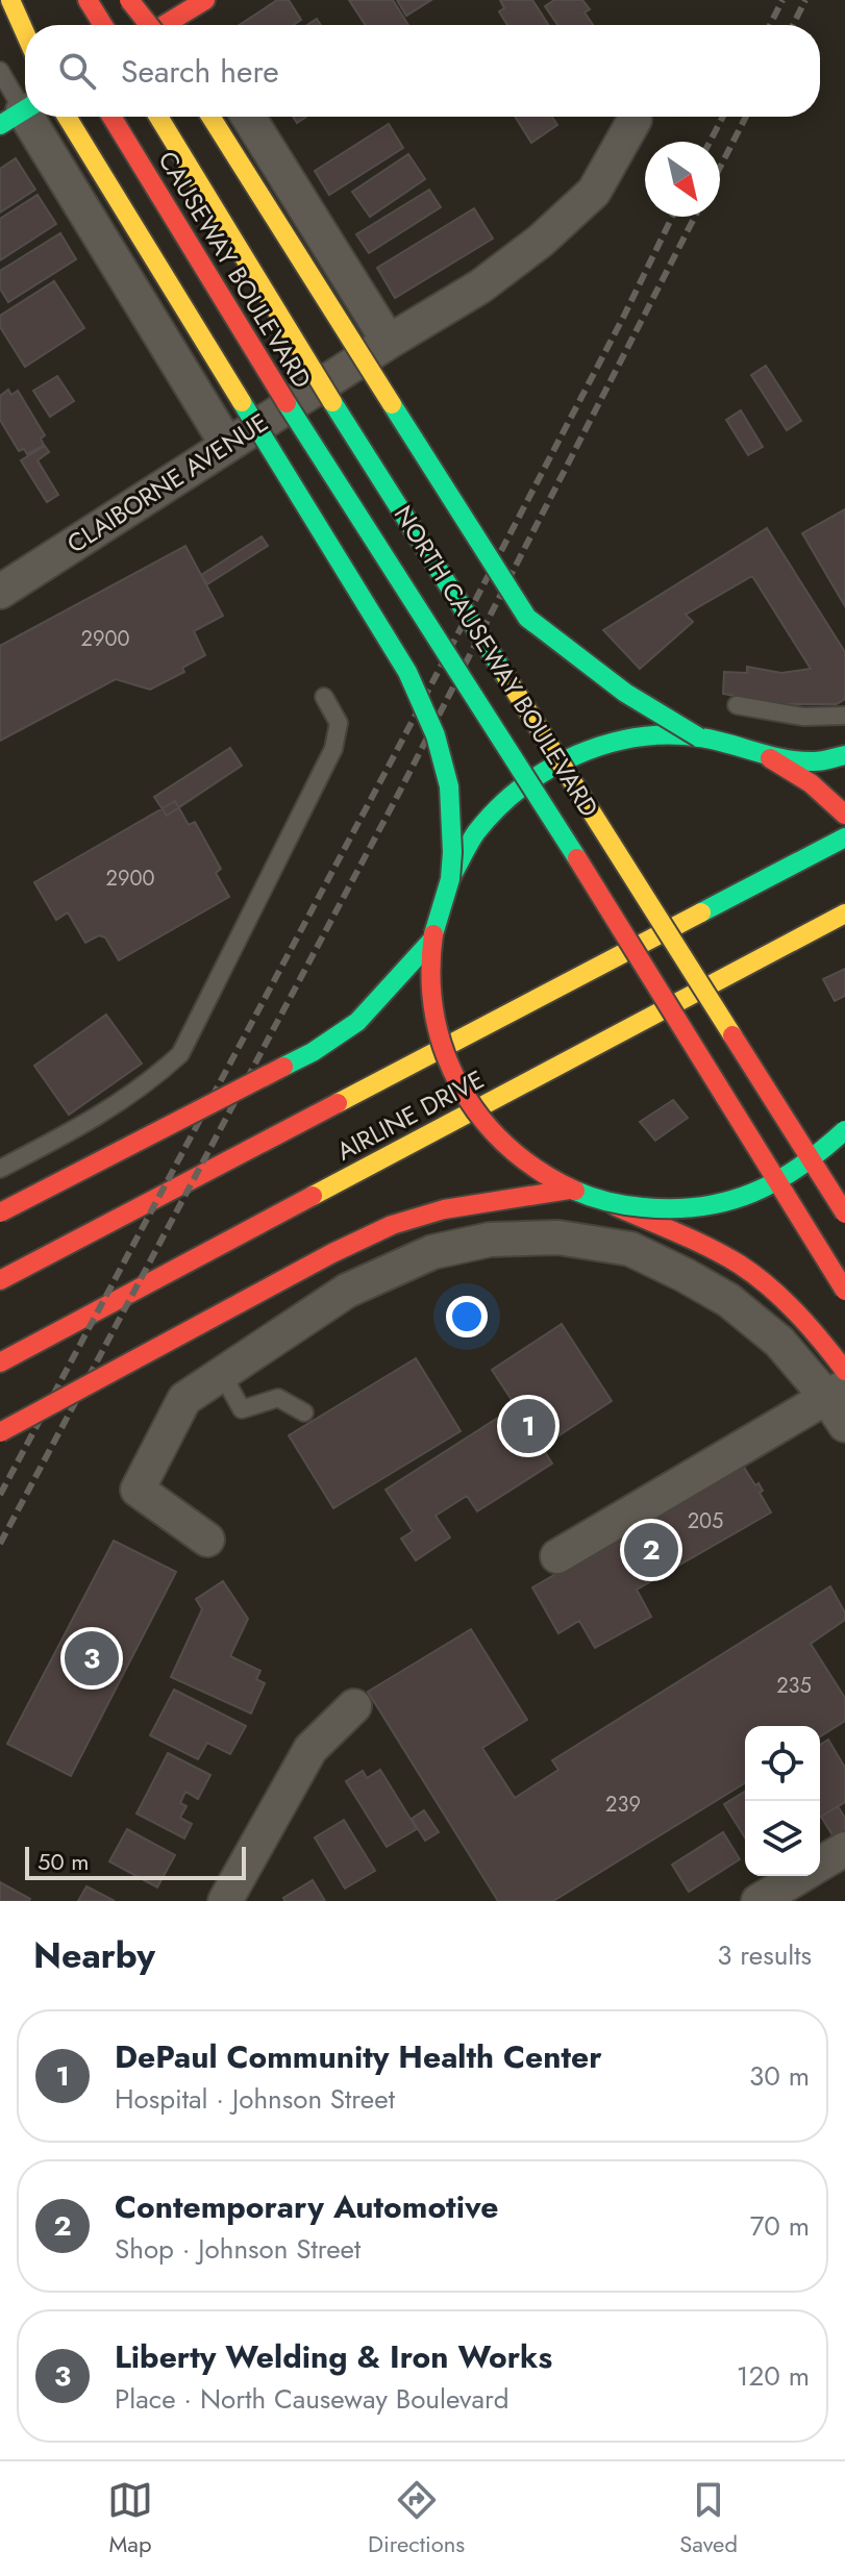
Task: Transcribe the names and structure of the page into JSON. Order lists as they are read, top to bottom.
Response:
{
  "streets": {
    "main road": ["CAUSEWAY BOULEVARD", "NORTH CAUSEWAY BOULEVARD", "AIRLINE DRIVE"],
    "street": ["CLAIBORNE AVENUE"]
  },
  "crossings": [
    ["CAUSEWAY BOULEVARD", "NORTH CAUSEWAY BOULEVARD"]
  ],
  "house_numbers": [
    "2900",
    "2900",
    "205",
    "235",
    "239"
  ],
  "scale_bar": "50 m",
  "north": "bottom right",
  "page": {
    "search": "Search here",
    "pins": ["1", "2", "3"],
    "scale": "50 m",
    "heading": ["Nearby", "3 results"],
    "list": [
      {
        "mark": "1",
        "name": "DePaul Community Health Center",
        "note": "Hospital · Johnson Street",
        "value": "30 m"
      },
      {
        "mark": "2",
        "name": "Contemporary Automotive",
        "note": "Shop · Johnson Street",
        "value": "70 m"
      },
      {
        "mark": "3",
        "name": "Liberty Welding & Iron Works",
        "note": "Place · North Causeway Boulevard",
        "value": "120 m"
      }
    ],
    "nav": ["Map", "Directions", "Saved"]
  }
}
